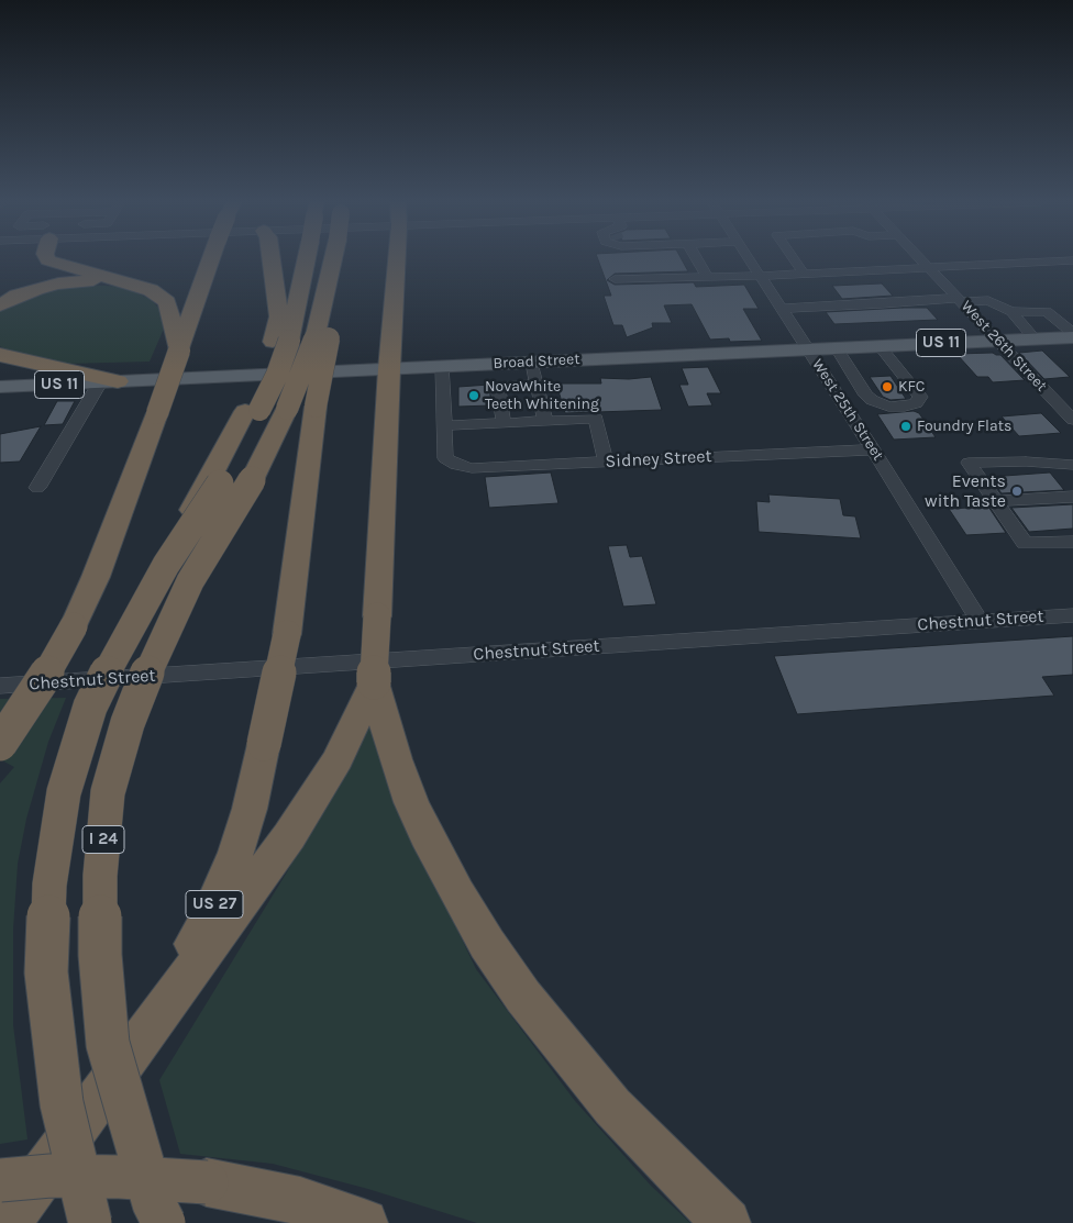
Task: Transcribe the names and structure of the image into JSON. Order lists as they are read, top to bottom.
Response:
{
  "streets": {
    "highway": ["I 24", "US 27"],
    "main road": ["US 11", "Broad Street"],
    "street": [
      "West 26th Street",
      "West 25th Street",
      "Sidney Street",
      "Chestnut Street"
    ]
  },
  "crossings": [
    ["West 26th Street", "Broad Street"],
    ["Broad Street", "West 25th Street"],
    ["West 25th Street", "Sidney Street"],
    ["West 25th Street", "Chestnut Street"],
    ["I 24", "US 27"]
  ],
  "places": [
    "KFC",
    "NovaWhite Teeth Whitening",
    "Foundry Flats",
    "Events with Taste"
  ]
}
